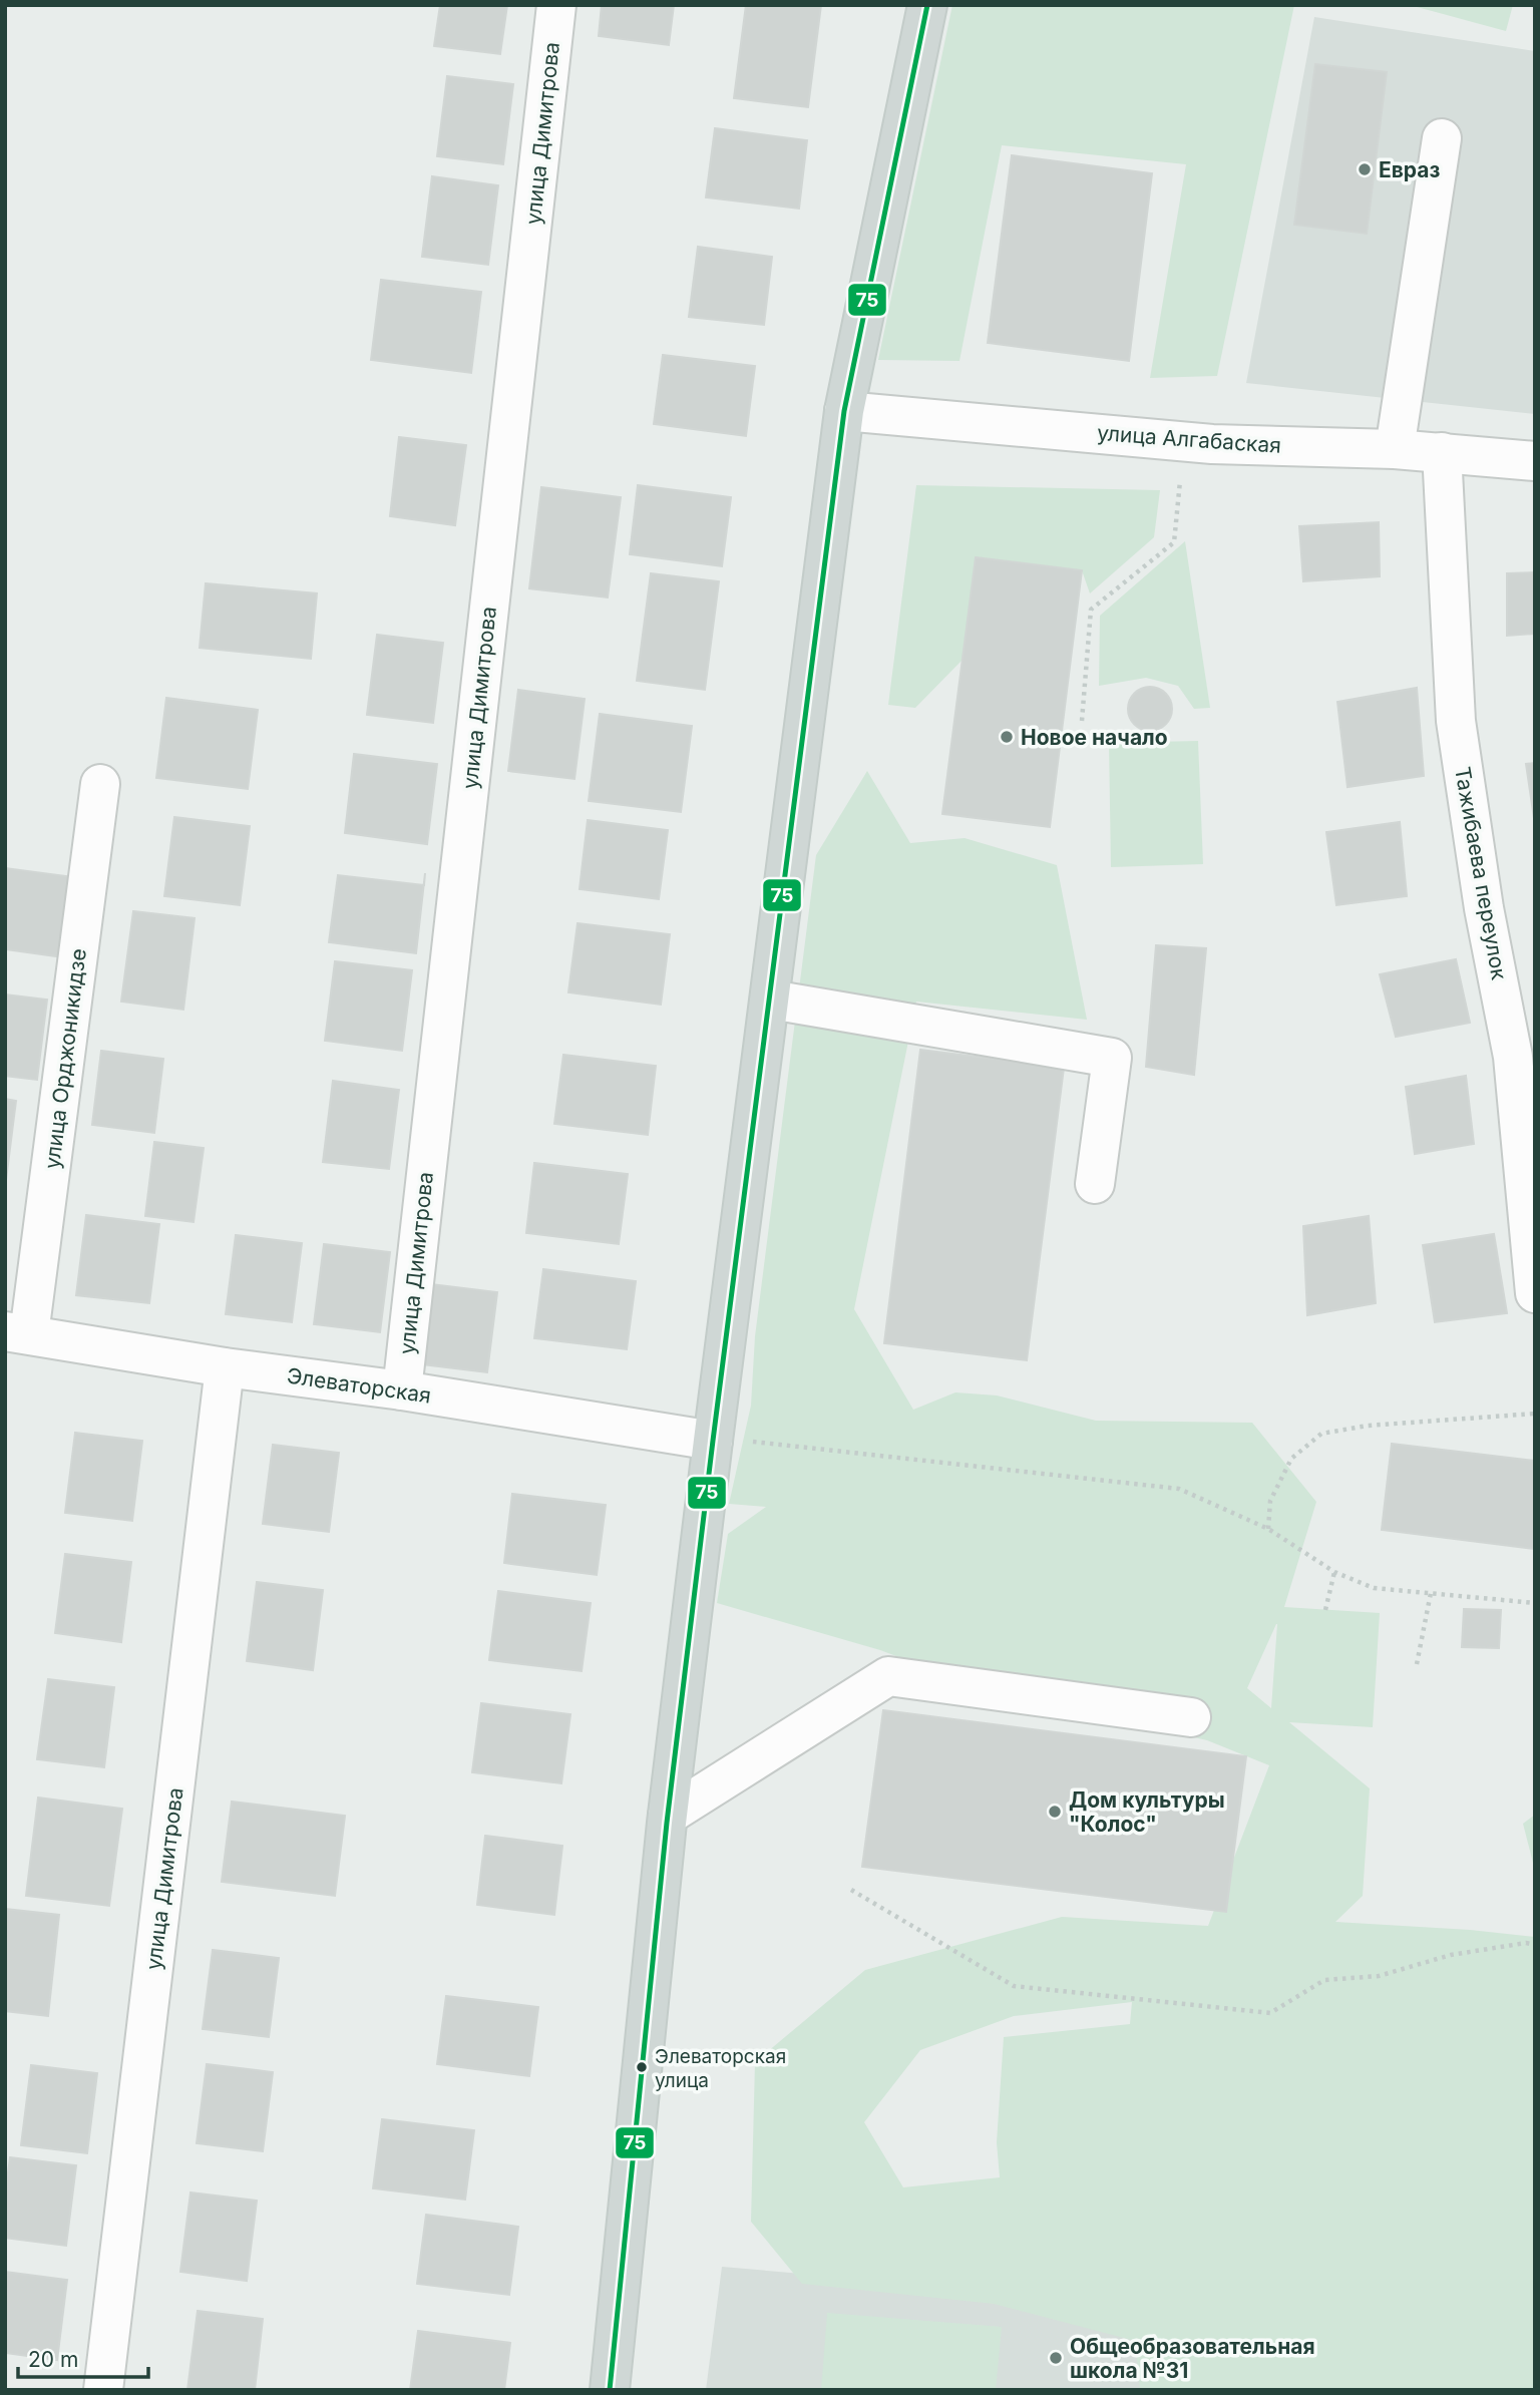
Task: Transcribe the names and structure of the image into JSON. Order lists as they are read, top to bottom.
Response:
{
  "streets": {
    "street": [
      "улица Димитрова",
      "улица Алгабаская",
      "Тажибаева переулок",
      "улица Орджоникидзе",
      "Элеваторская"
    ]
  },
  "crossings": [
    ["улица Димитрова", "Элеваторская"],
    ["улица Алгабаская", "Тажибаева переулок"],
    ["улица Орджоникидзе", "Элеваторская"]
  ],
  "places": [
    "Евраз",
    "Новое начало",
    "Дом культуры \"Колос\"",
    "Элеваторская улица",
    "Общеобразовательная школа №31"
  ],
  "lines": ["transit line 75"],
  "scale_bar": "20 m"
}
